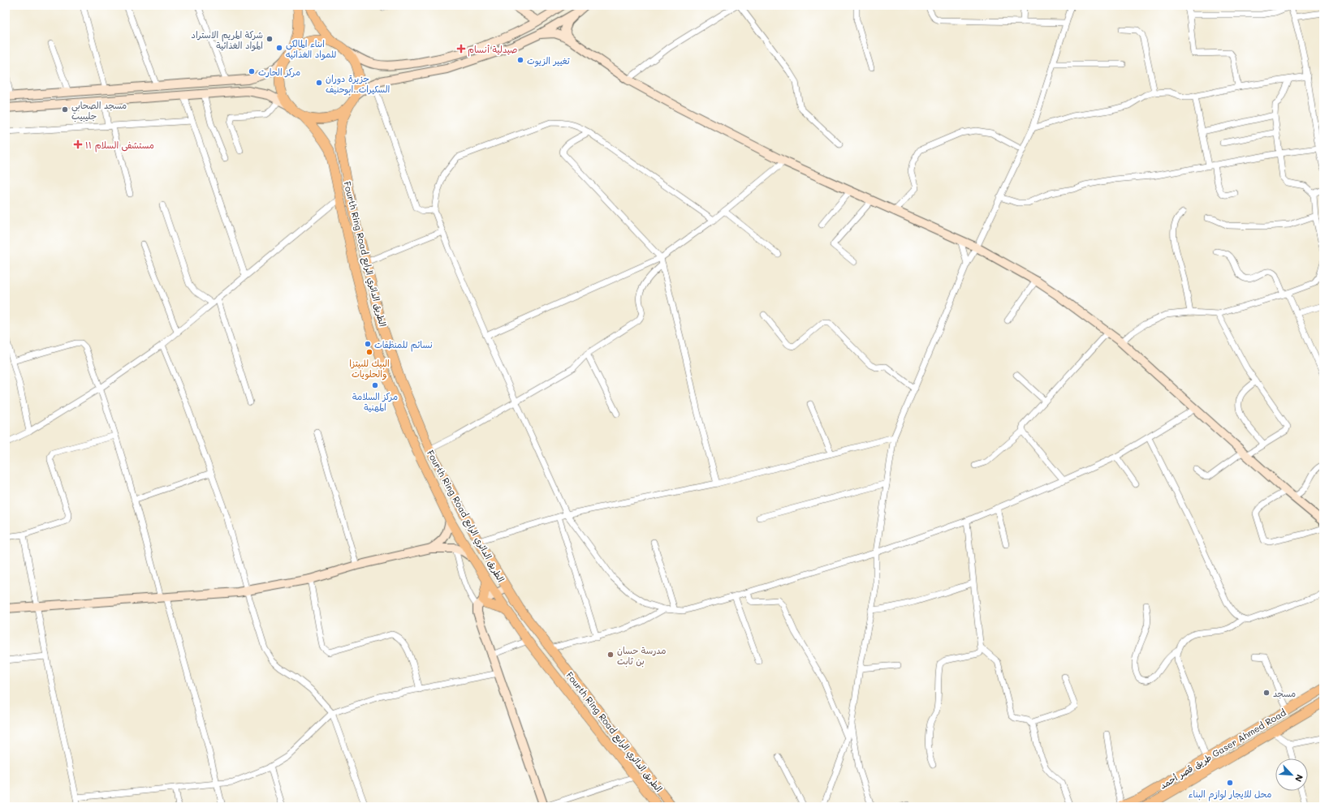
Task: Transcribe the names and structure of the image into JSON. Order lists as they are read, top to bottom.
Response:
{
  "streets": {
    "main road": ["Fourth Ring Road الطريق الدائري الرابع", "طريق قصر أحمد Gaser Ahmed Road"]
  },
  "places": {
    "other": [
      "شركة المريم الاستراد المواد الغذائية",
      "ابناء المالكي للمواد الغذائيه",
      "تغيير الزيوت",
      "مركز الحارت",
      "جزيرة دوران السكيرات..ابوحنيف",
      "مسجد الصحابي جليبيب",
      "نسائم للمنظفات",
      "البيك للبيتزا والحلويات",
      "مركز السلامة المهنية",
      "مدرسة حسان بن ثابت",
      "مسجد",
      "محل للايجار لوازم البناء"
    ],
    "health": ["صيدلية أنسام", "مستشفى السلام ١١"]
  },
  "north": "bottom right"
}
